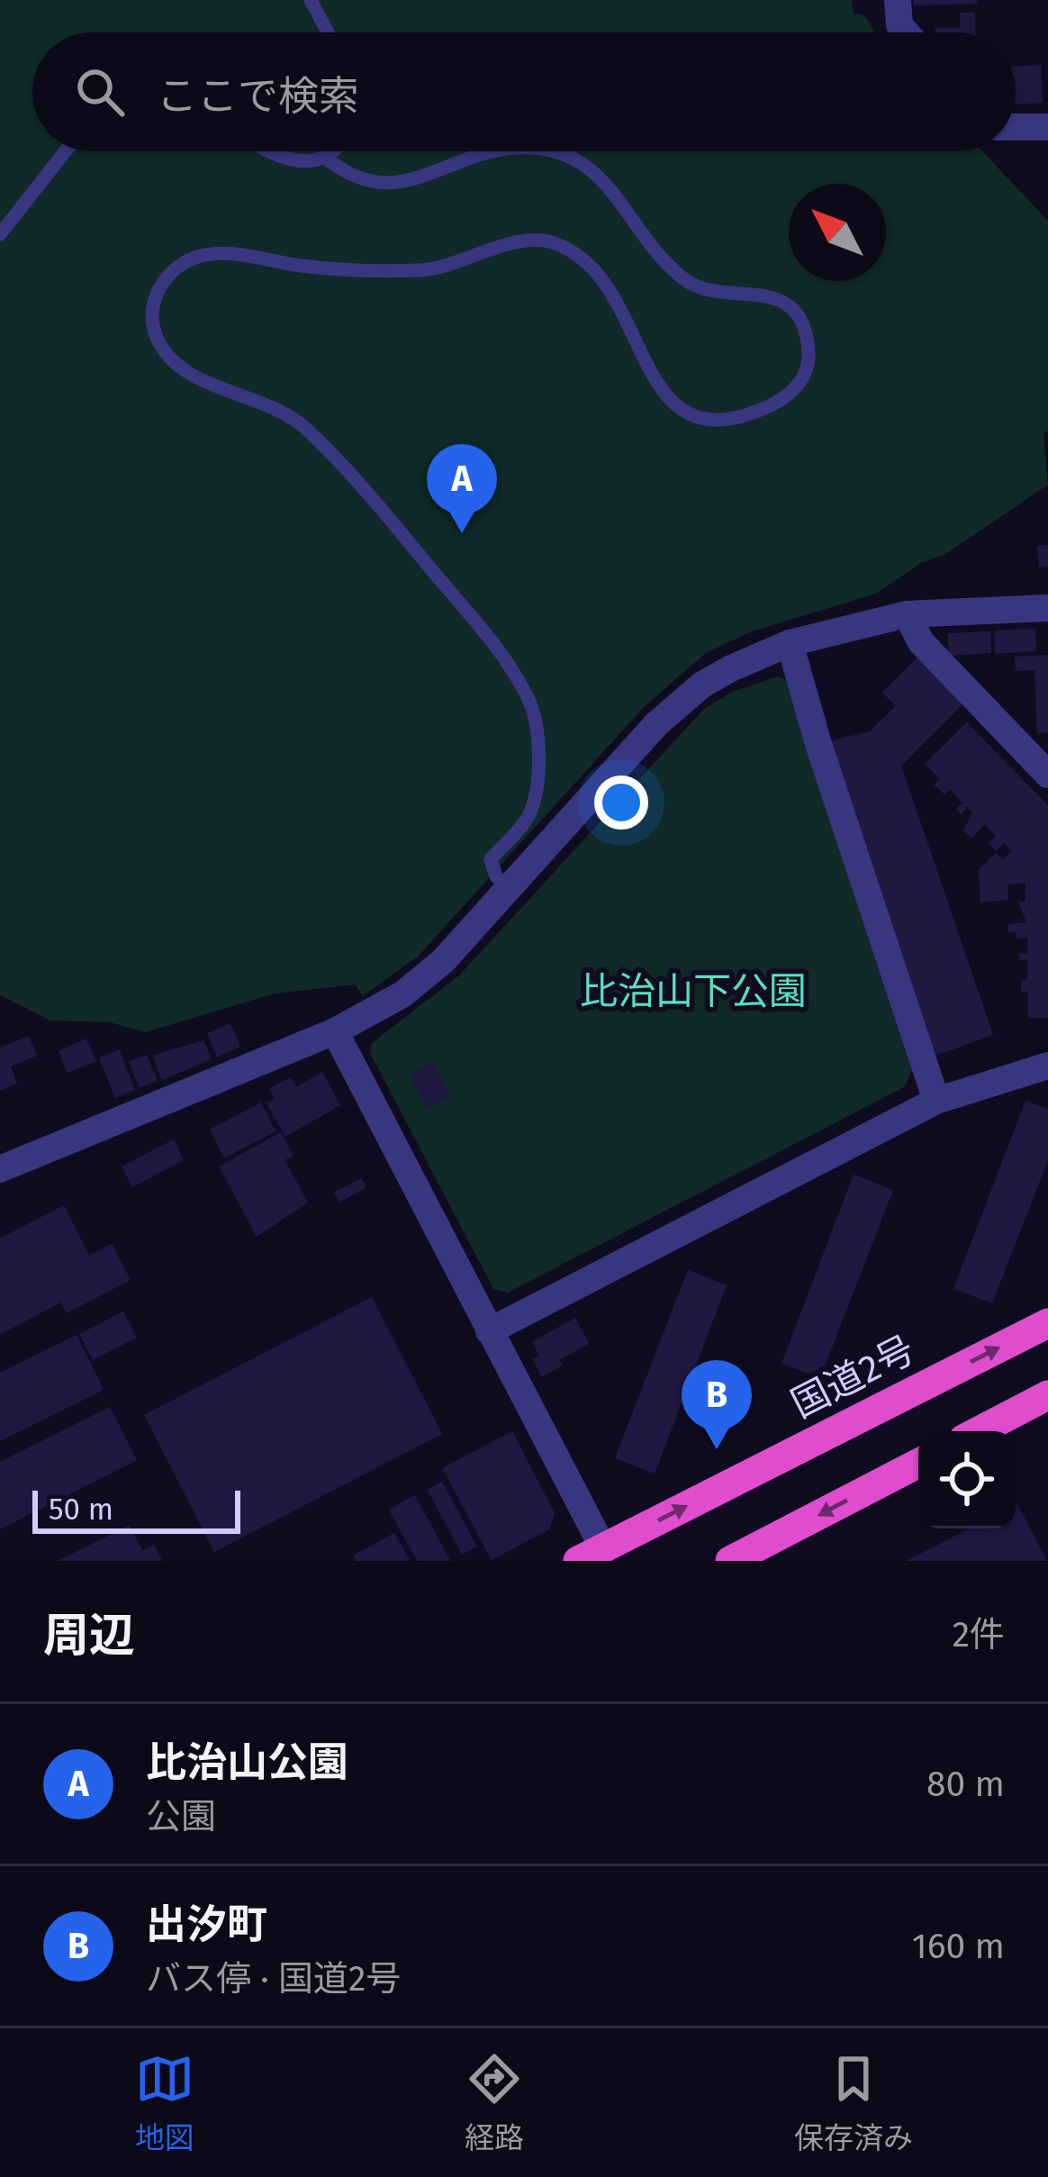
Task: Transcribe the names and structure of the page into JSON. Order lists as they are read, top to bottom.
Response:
{
  "streets": {
    "highway": ["国道2号"]
  },
  "parks": ["比治山下公園"],
  "scale_bar": "50 m",
  "north": "top left",
  "page": {
    "search": "ここで検索",
    "pins": ["A", "B"],
    "scale": "50 m",
    "heading": ["周辺", "2件"],
    "list": [
      {
        "mark": "A",
        "name": "比治山公園",
        "note": "公園",
        "value": "80 m"
      },
      {
        "mark": "B",
        "name": "出汐町",
        "note": "バス停 · 国道2号",
        "value": "160 m"
      }
    ],
    "nav": ["地図", "経路", "保存済み"]
  }
}
